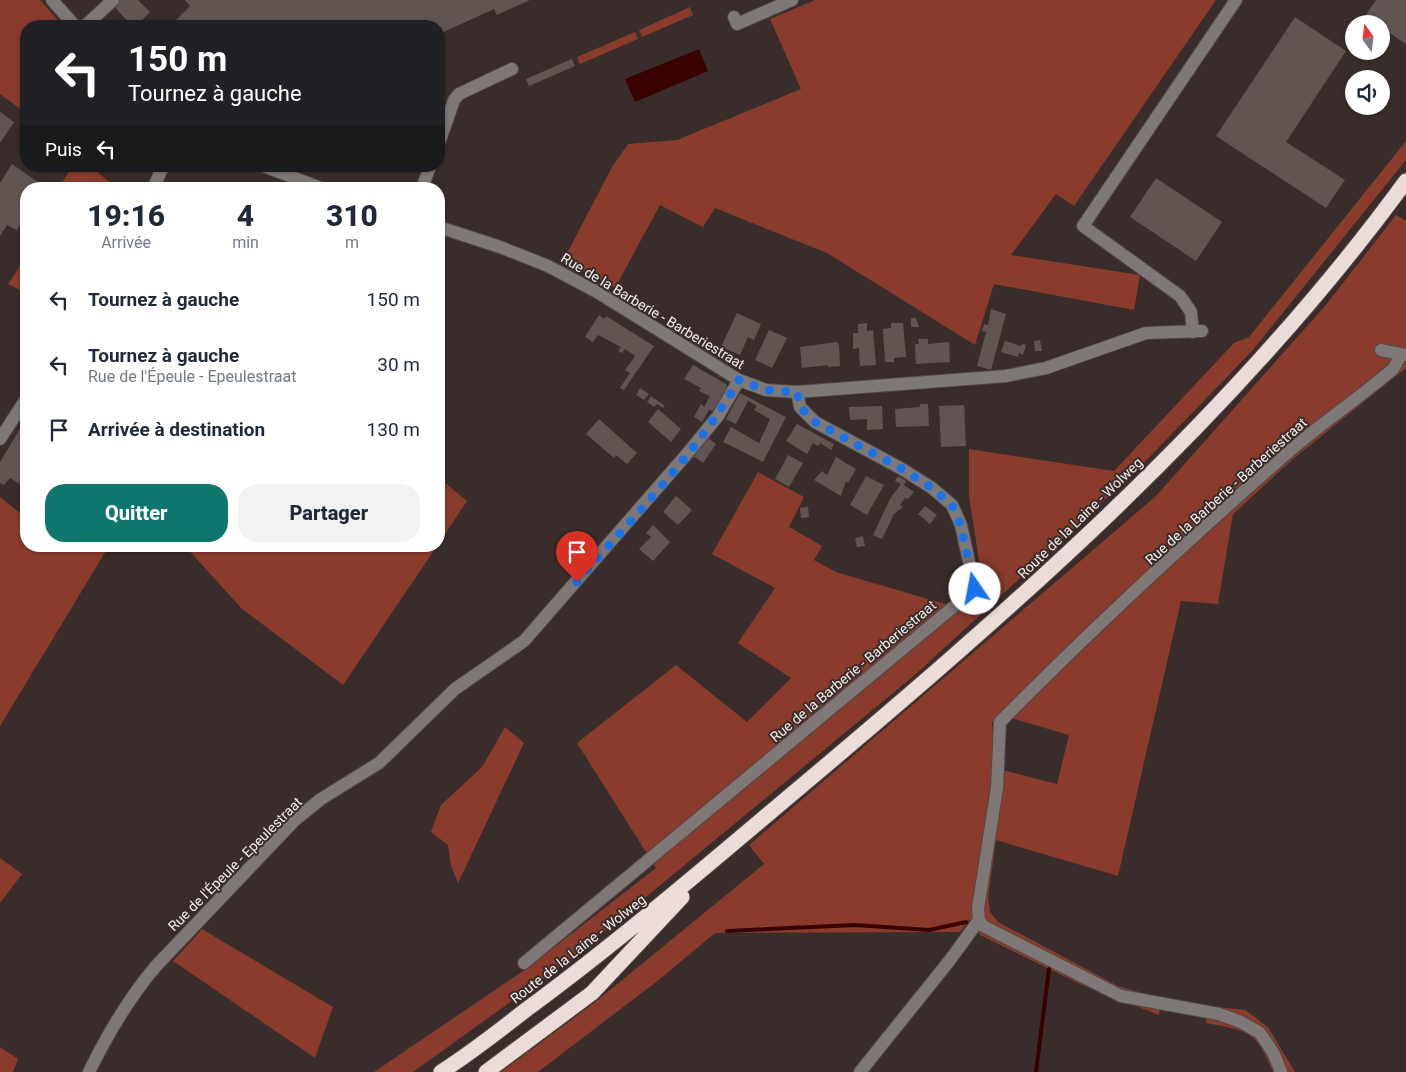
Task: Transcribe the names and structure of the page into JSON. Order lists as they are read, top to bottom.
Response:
{
  "streets": {
    "highway": ["Route de la Laine - Wolweg"],
    "street": ["Rue de la Barberie - Barberiestraat", "Rue de l'Épeule - Epeulestraat"]
  },
  "crossings": [
    ["Rue de la Barberie - Barberiestraat", "Rue de l'Épeule - Epeulestraat"]
  ],
  "north": "top",
  "page": {
    "turn": ["150 m", "Tournez à gauche"],
    "then": "Puis",
    "eta": [
      "19:16",
      "Arrivée",
      "4",
      "min",
      "310",
      "m"
    ],
    "list": [
      {
        "name": "Tournez à gauche",
        "value": "150 m"
      },
      {
        "name": "Tournez à gauche",
        "note": "Rue de l'Épeule - Epeulestraat",
        "value": "30 m"
      },
      {
        "name": "Arrivée à destination",
        "value": "130 m"
      }
    ],
    "buttons": ["Quitter", "Partager"]
  }
}
